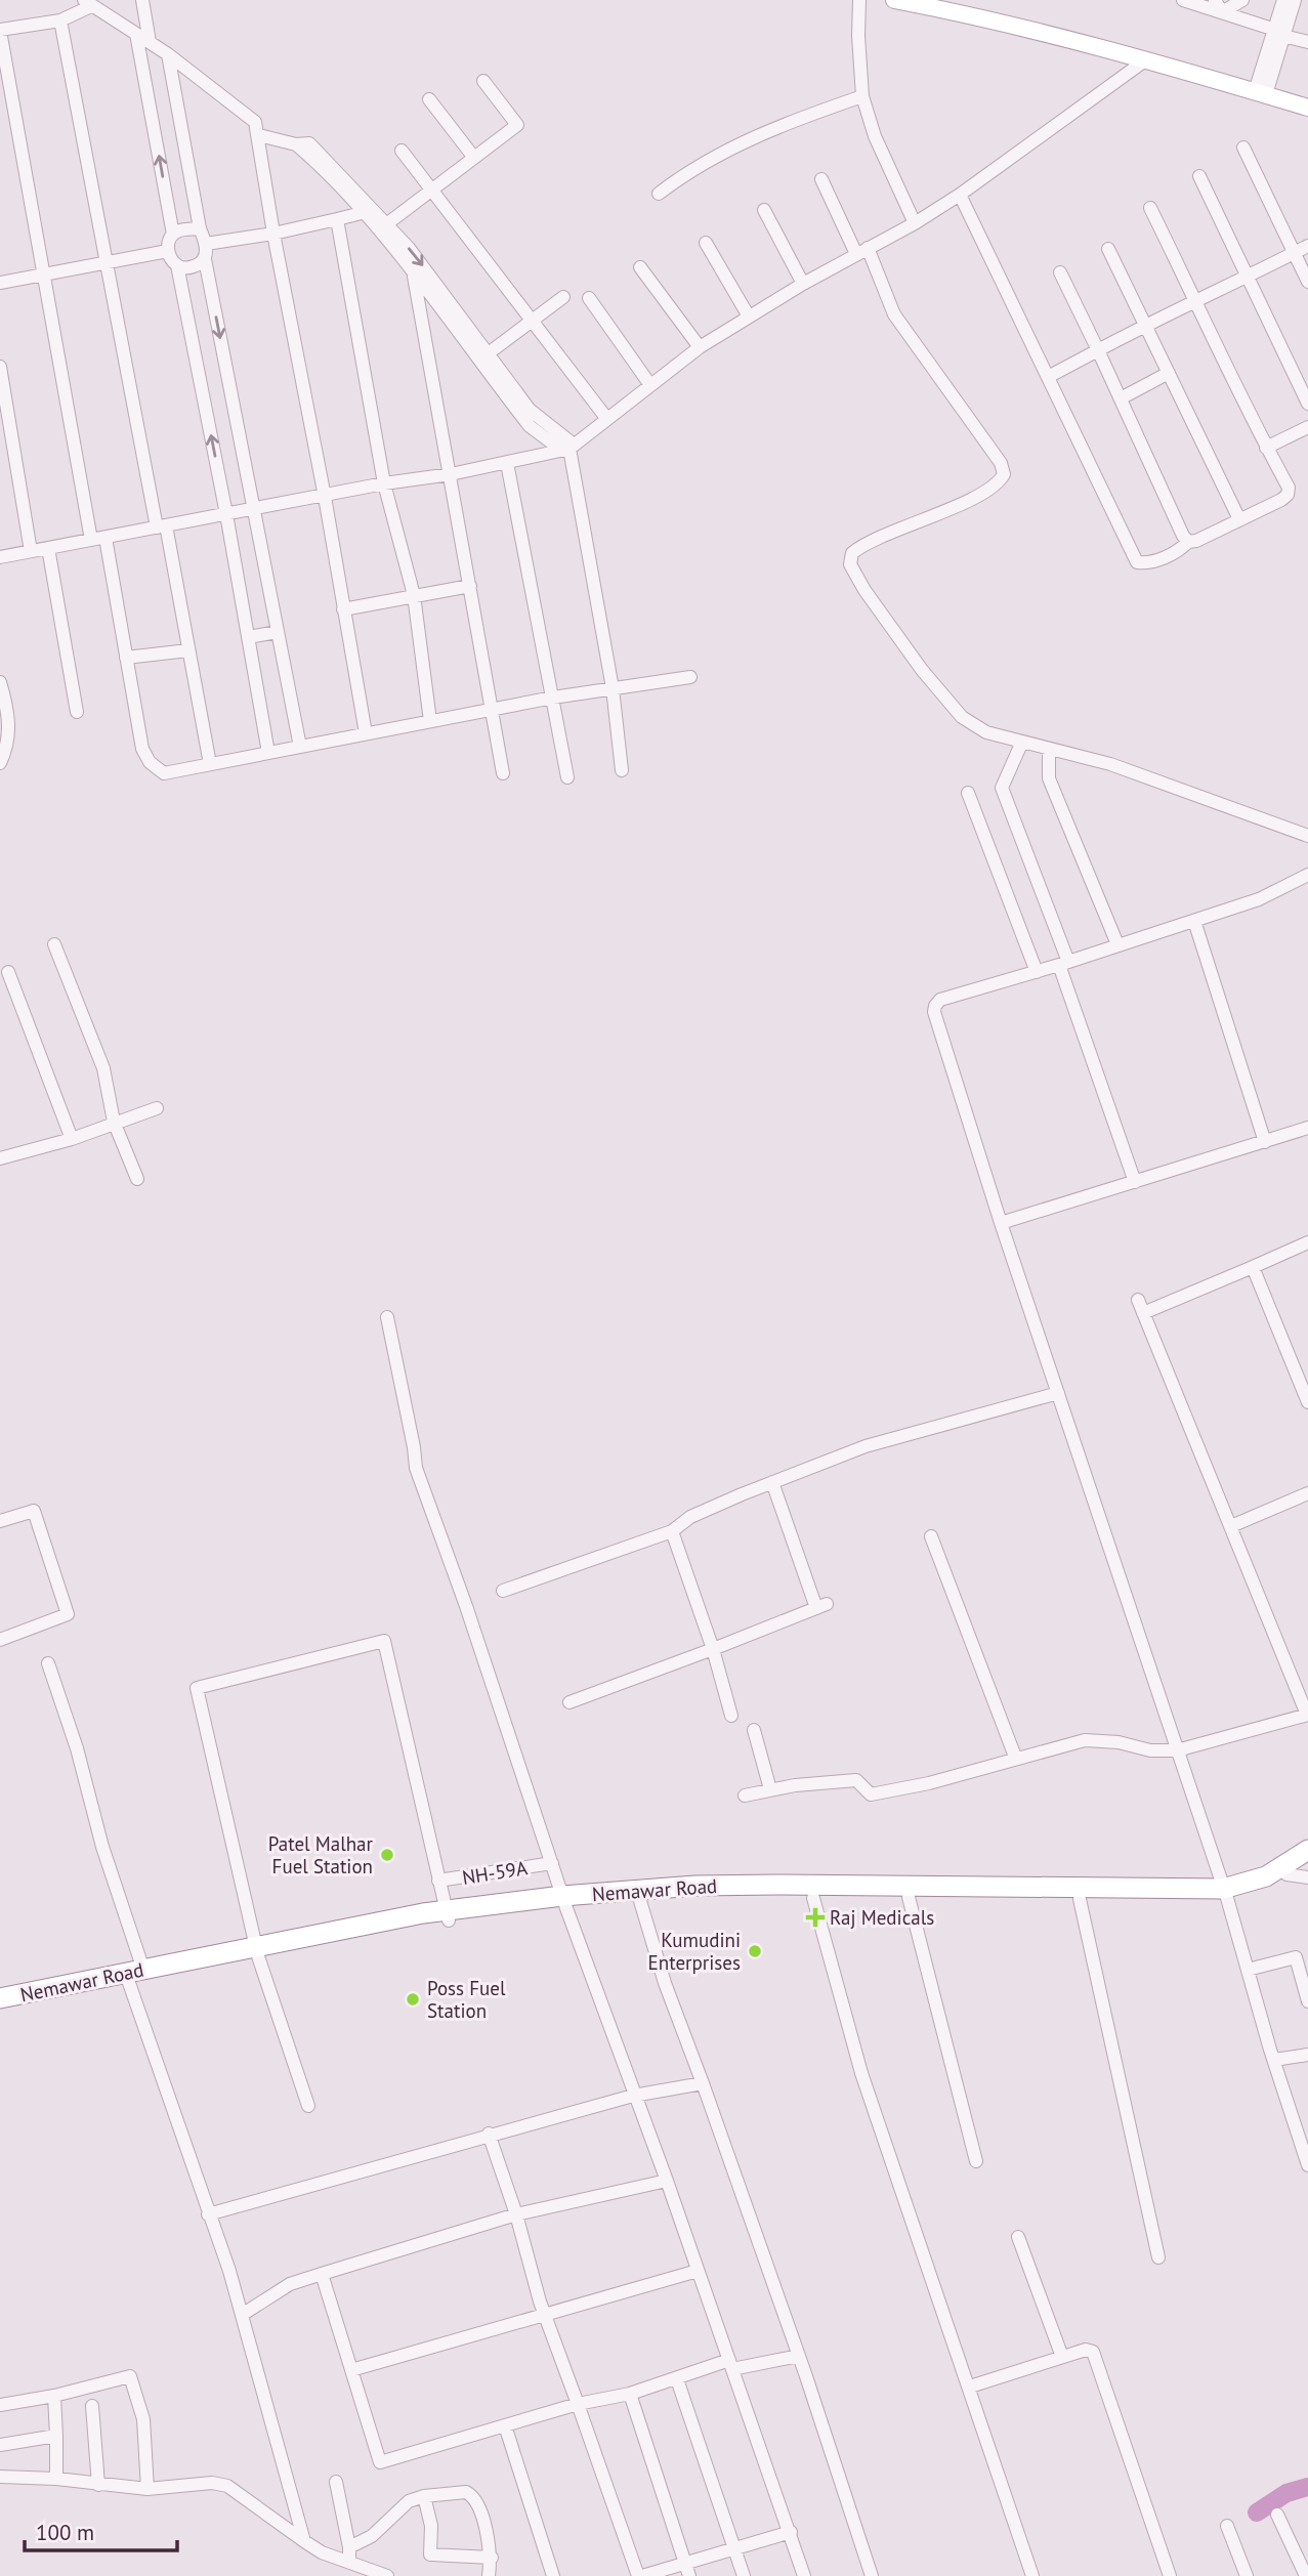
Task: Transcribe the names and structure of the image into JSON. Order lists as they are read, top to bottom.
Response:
{
  "streets": {
    "highway": ["Nemawar Road"],
    "street": ["NH-59A"]
  },
  "places": {
    "other": ["Patel Malhar Fuel Station", "Kumudini Enterprises", "Poss Fuel Station"],
    "health": ["Raj Medicals"]
  },
  "scale_bar": "100 m"
}
